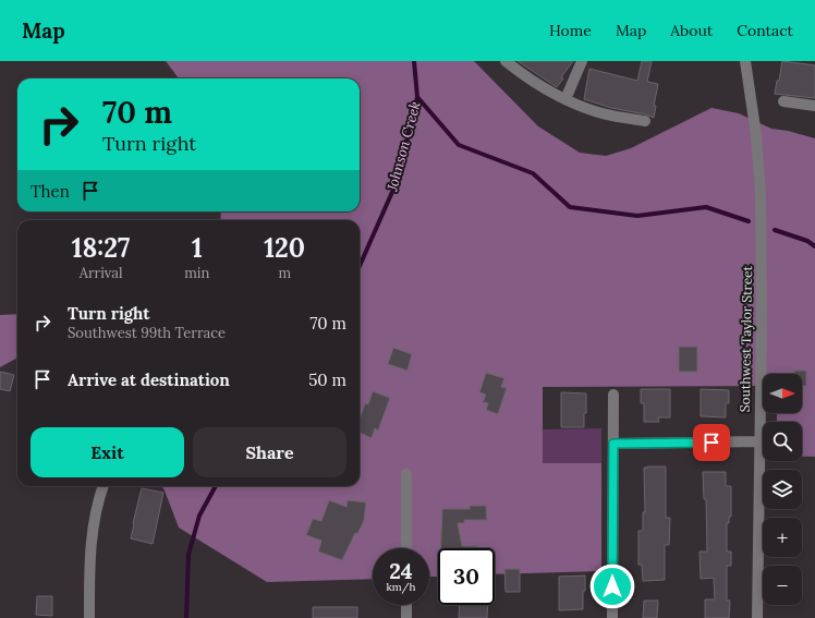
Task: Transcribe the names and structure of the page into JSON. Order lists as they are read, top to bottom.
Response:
{
  "streets": {
    "street": ["Southwest Taylor Street"]
  },
  "water": ["Johnson Creek"],
  "north": "right",
  "page": {
    "header": "Map",
    "nav": [
      "Home",
      "Map",
      "About",
      "Contact"
    ],
    "turn": ["70 m", "Turn right"],
    "then": "Then",
    "eta": [
      "18:27",
      "Arrival",
      "1",
      "min",
      "120",
      "m"
    ],
    "list": [
      {
        "name": "Turn right",
        "note": "Southwest 99th Terrace",
        "value": "70 m"
      },
      {
        "name": "Arrive at destination",
        "value": "50 m"
      }
    ],
    "map_buttons": ["+", "−"],
    "buttons": ["Exit", "Share"],
    "speed": "24 km/h",
    "limit": "30"
  }
}
